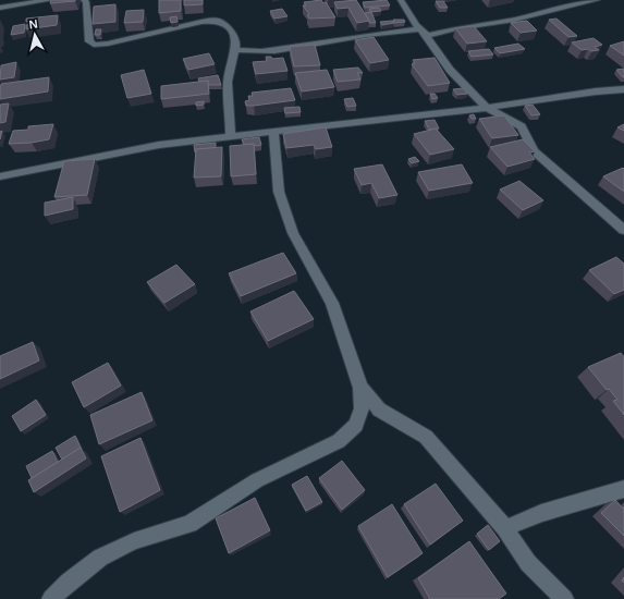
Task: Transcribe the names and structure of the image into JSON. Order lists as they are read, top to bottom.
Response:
{
  "north": "top"
}
